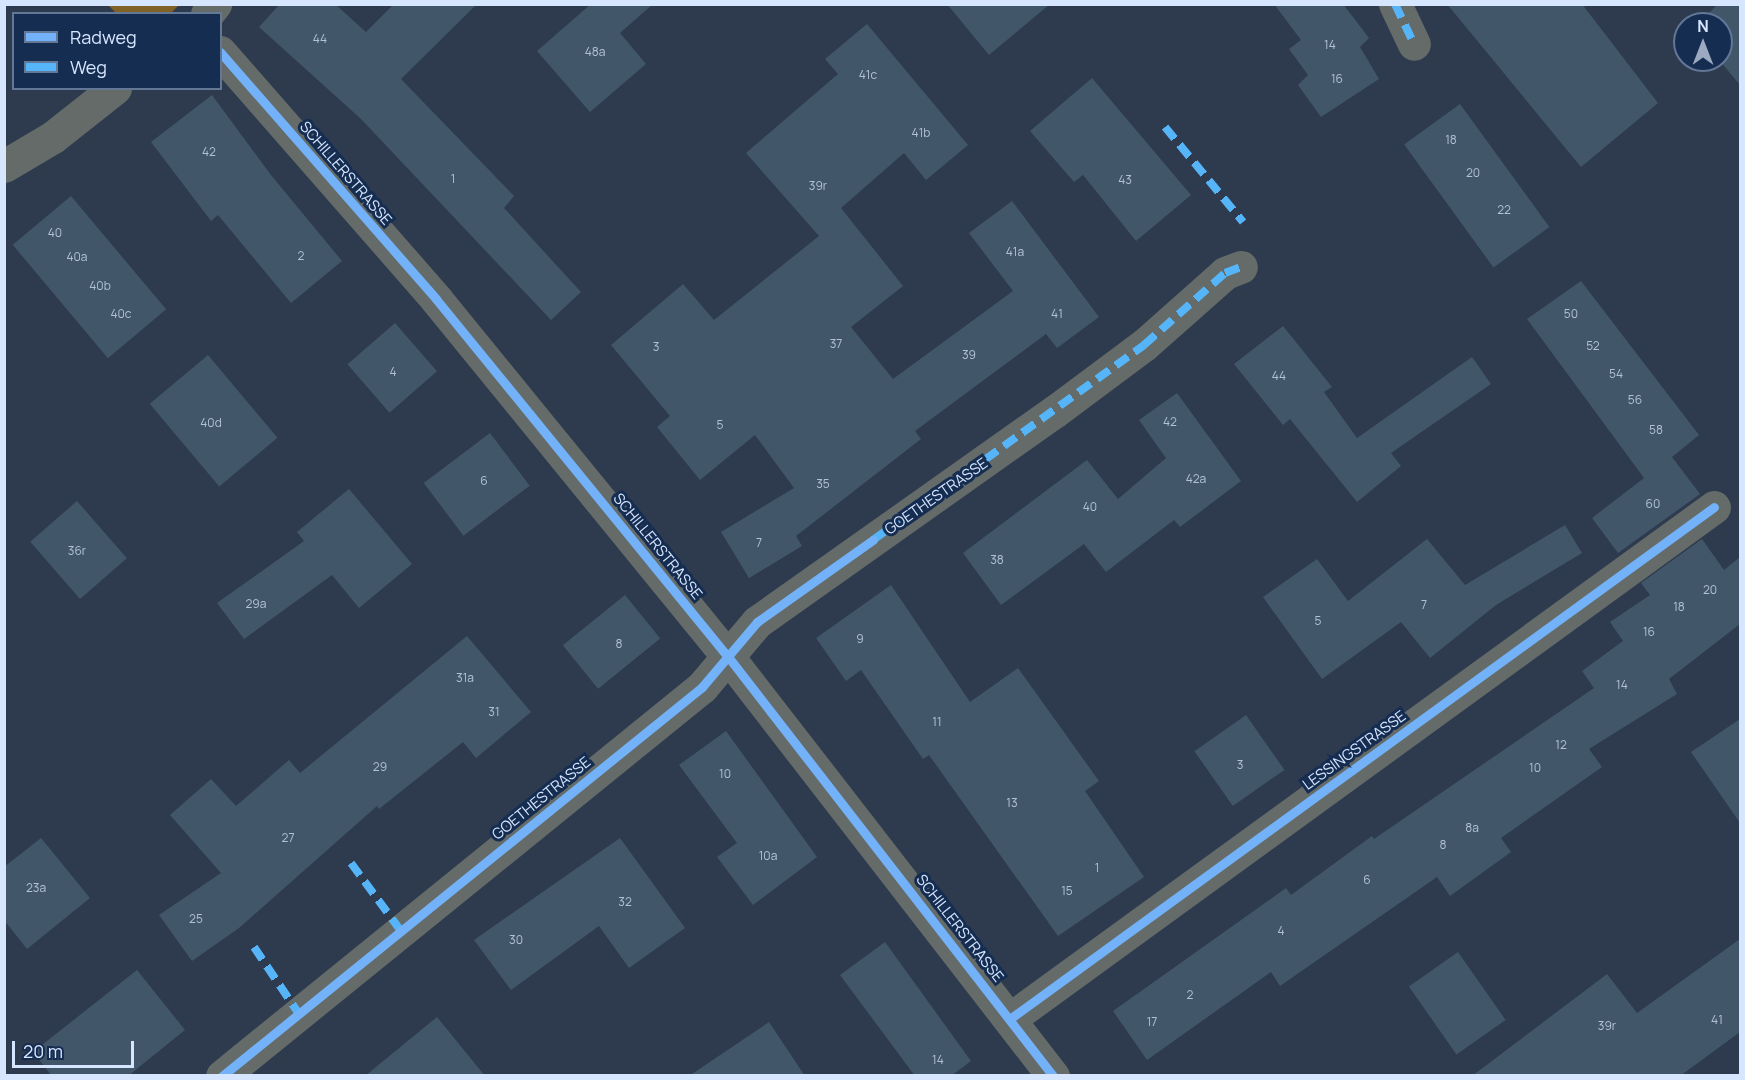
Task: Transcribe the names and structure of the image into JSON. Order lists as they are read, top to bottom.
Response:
{
  "streets": {
    "street": ["SCHILLERSTRASSE", "GOETHESTRASSE", "LESSINGSTRASSE"]
  },
  "crossings": [
    ["SCHILLERSTRASSE", "GOETHESTRASSE"],
    ["SCHILLERSTRASSE", "LESSINGSTRASSE"]
  ],
  "house_numbers": [
    "44",
    "14",
    "48a",
    "41c",
    "16",
    "41b",
    "18",
    "42",
    "20",
    "1",
    "43",
    "39r",
    "22",
    "40",
    "41a",
    "2",
    "40a",
    "40b",
    "40c",
    "41",
    "50",
    "37",
    "52",
    "3",
    "39",
    "4",
    "54",
    "44",
    "56",
    "42",
    "40d",
    "5",
    "58",
    "42a",
    "6",
    "35",
    "60",
    "40",
    "7",
    "36r",
    "38",
    "20",
    "29a",
    "7",
    "18",
    "5",
    "16",
    "9",
    "8",
    "31a",
    "14",
    "31",
    "11",
    "12",
    "3",
    "29",
    "10",
    "10",
    "13",
    "8a",
    "27",
    "8",
    "10a",
    "1",
    "6",
    "23a",
    "15",
    "32",
    "25",
    "4",
    "30",
    "2",
    "41",
    "17",
    "39r",
    "14"
  ],
  "legend": ["Radweg", "Weg"],
  "scale_bar": "20 m",
  "north": "top"
}
